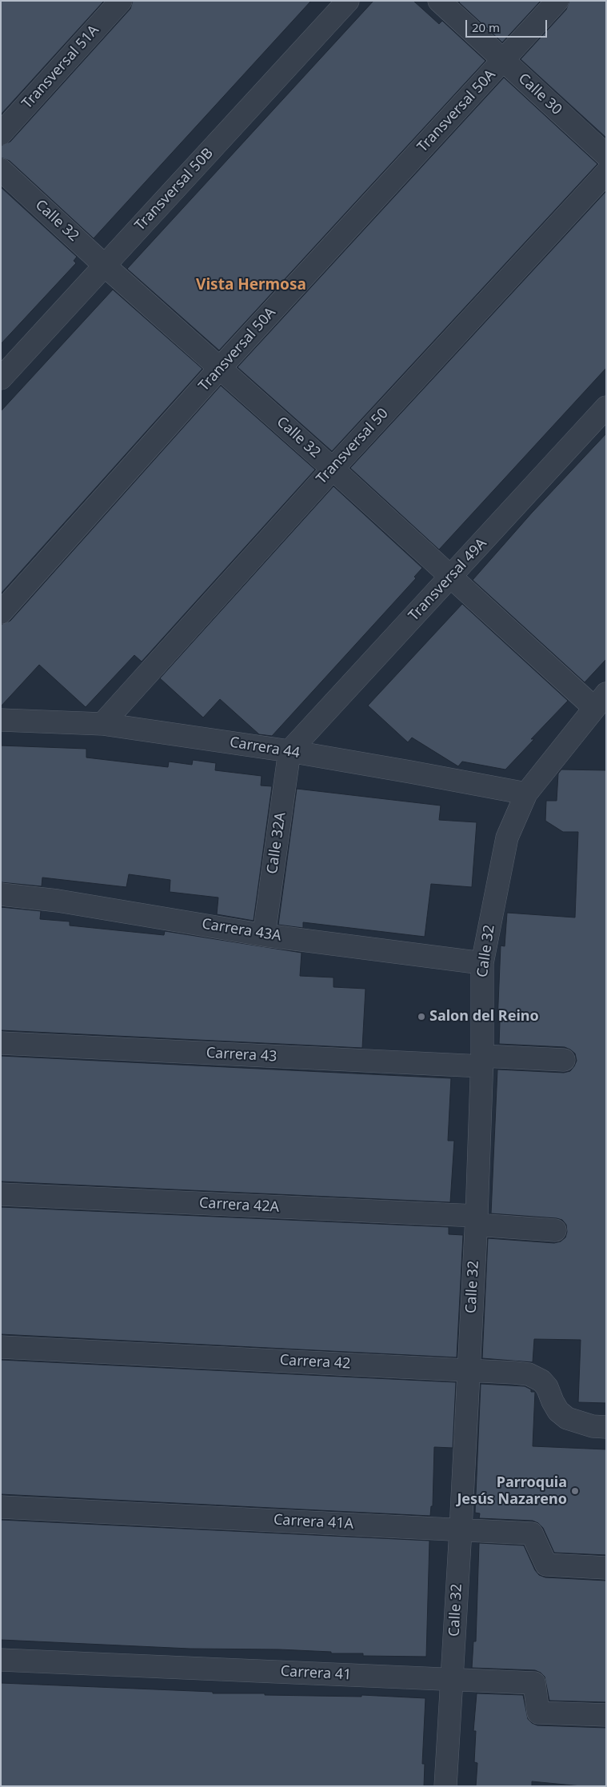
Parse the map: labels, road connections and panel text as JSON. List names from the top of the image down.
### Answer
{
  "streets": {
    "street": [
      "Transversal 51A",
      "Calle 30",
      "Transversal 50A",
      "Transversal 50B",
      "Calle 32",
      "Transversal 50",
      "Transversal 49A",
      "Carrera 44",
      "Calle 32A",
      "Carrera 43A",
      "Carrera 43",
      "Carrera 42A",
      "Carrera 42",
      "Carrera 41A",
      "Carrera 41"
    ]
  },
  "crossings": [
    ["Calle 30", "Transversal 50A"],
    ["Transversal 50A", "Calle 32"],
    ["Transversal 50B", "Calle 32"],
    ["Calle 32", "Transversal 50"],
    ["Calle 32", "Transversal 49A"],
    ["Calle 32", "Carrera 44"],
    ["Calle 32", "Carrera 43A"],
    ["Calle 32", "Carrera 43"],
    ["Calle 32", "Carrera 42A"],
    ["Calle 32", "Carrera 42"],
    ["Calle 32", "Carrera 41A"],
    ["Calle 32", "Carrera 41"],
    ["Transversal 50", "Carrera 44"],
    ["Transversal 49A", "Carrera 44"],
    ["Transversal 49A", "Calle 32A"],
    ["Carrera 44", "Calle 32A"],
    ["Calle 32A", "Carrera 43A"]
  ],
  "districts": ["Vista Hermosa"],
  "places": ["Salon del Reino", "Parroquia Jesús Nazareno"],
  "scale_bar": "20 m"
}
